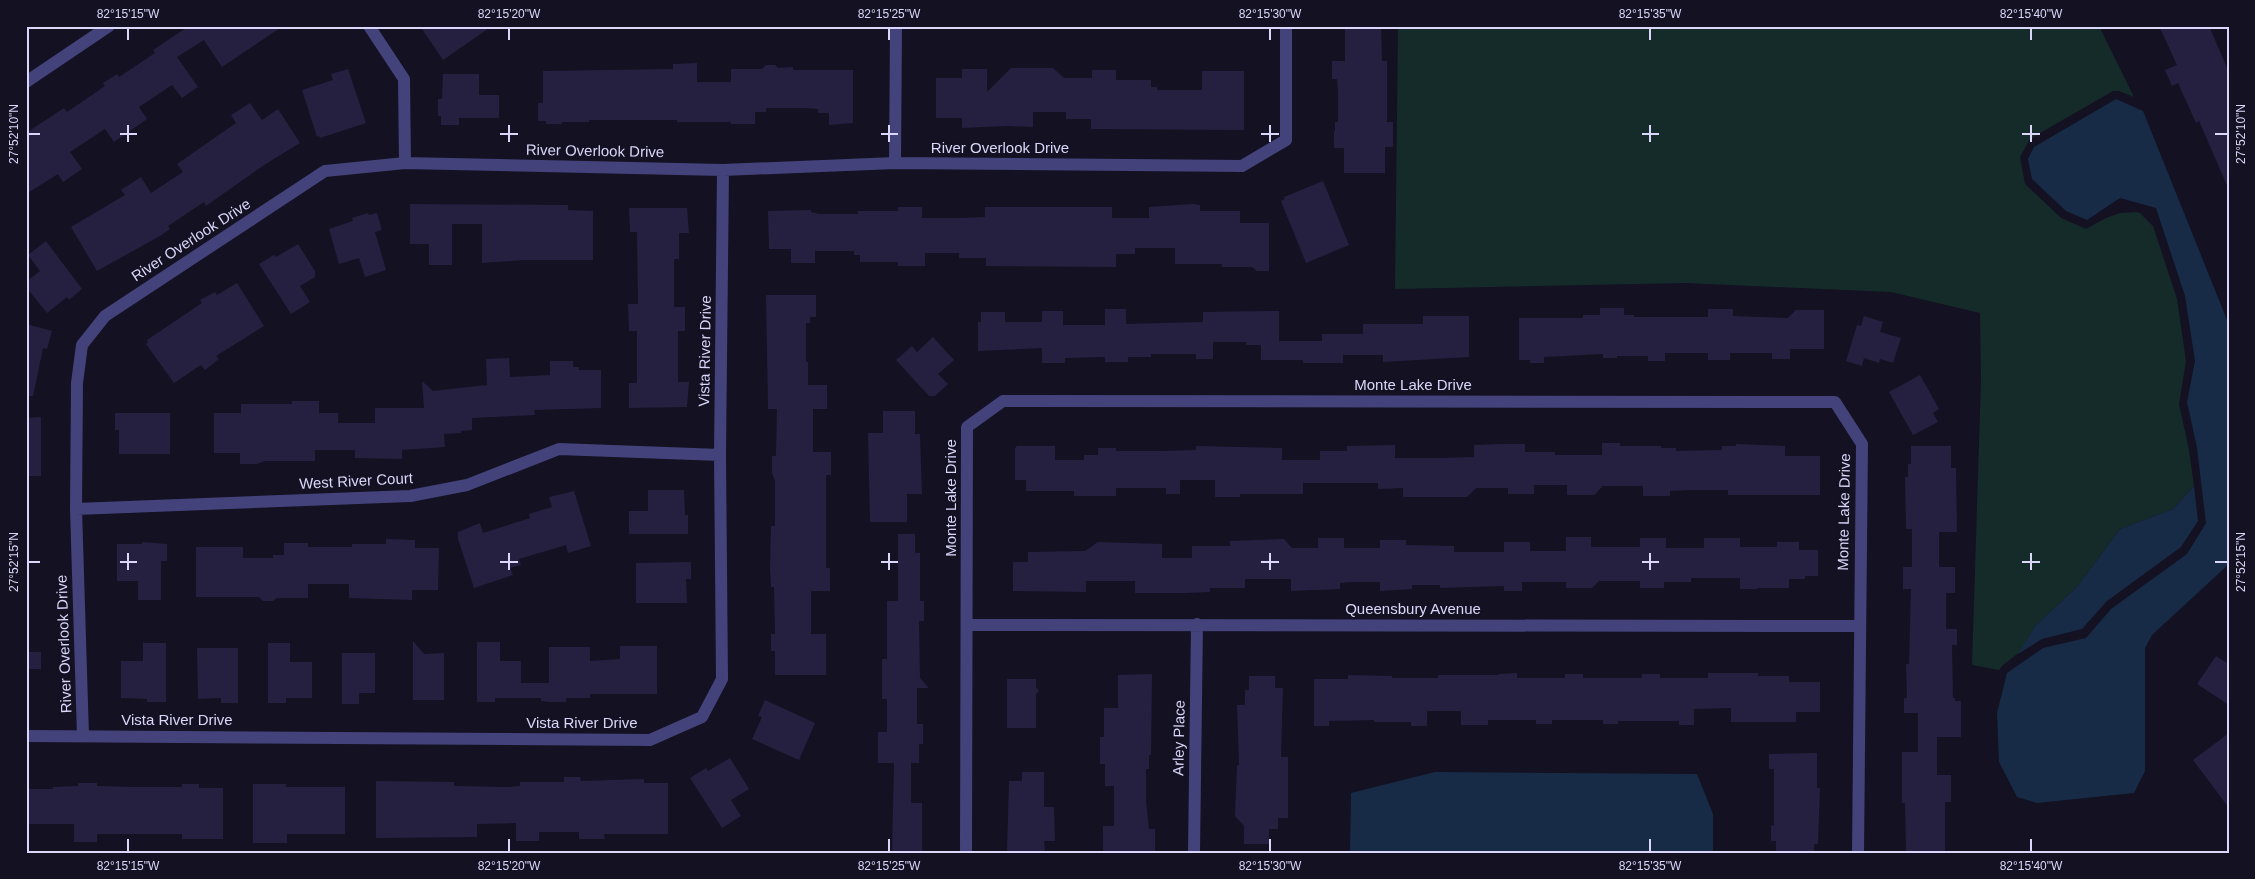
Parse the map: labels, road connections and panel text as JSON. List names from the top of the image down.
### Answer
{
  "streets": {
    "street": [
      "River Overlook Drive",
      "Vista River Drive",
      "Monte Lake Drive",
      "West River Court",
      "Queensbury Avenue",
      "Arley Place"
    ]
  },
  "crossings": [
    ["River Overlook Drive", "Vista River Drive"],
    ["River Overlook Drive", "West River Court"],
    ["Vista River Drive", "West River Court"],
    ["Monte Lake Drive", "Queensbury Avenue"],
    ["Queensbury Avenue", "Arley Place"]
  ],
  "coordinates": [
    "82°15'15\"W",
    "82°15'20\"W",
    "82°15'25\"W",
    "82°15'30\"W",
    "82°15'35\"W",
    "82°15'40\"W",
    "27°52'10\"N",
    "27°52'15\"N"
  ]
}
